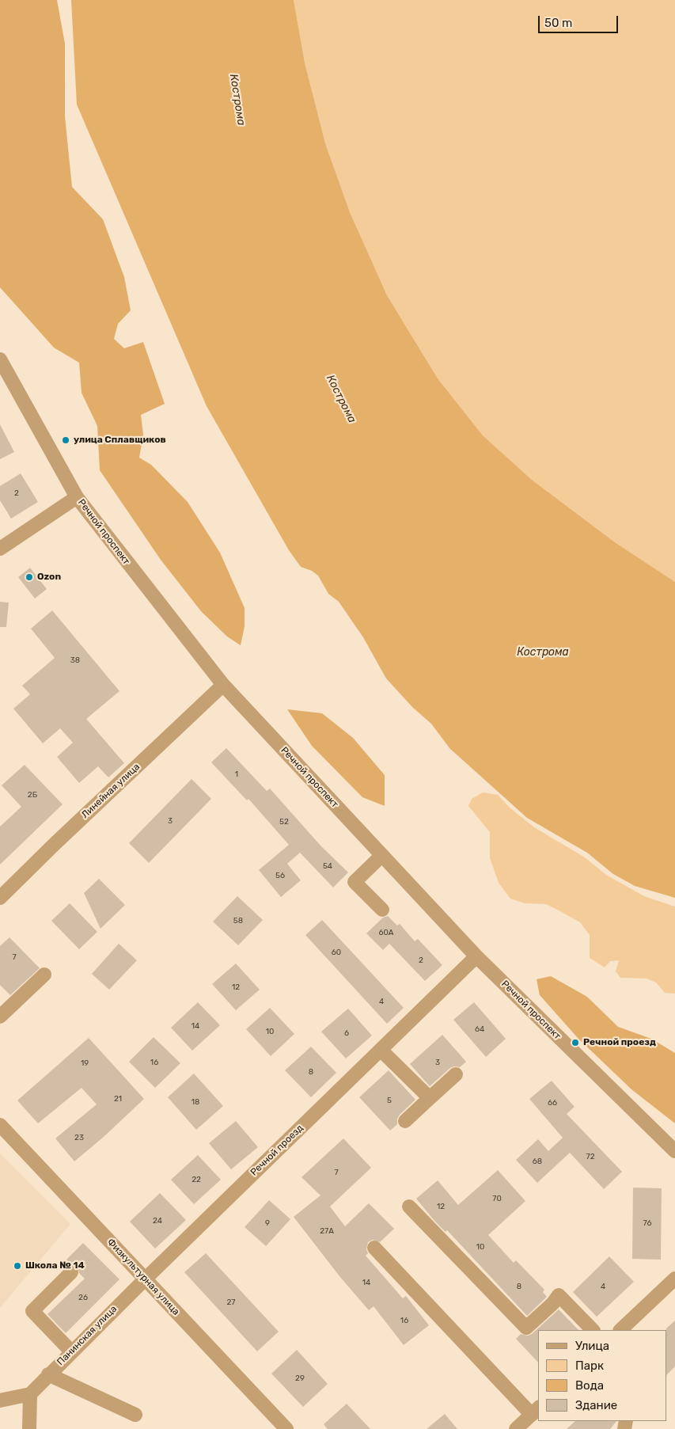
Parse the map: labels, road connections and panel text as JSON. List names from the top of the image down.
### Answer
{
  "streets": {
    "street": [
      "Речной проспект",
      "Линейная улица",
      "Речной проезд",
      "Физкультурная улица",
      "Панинская улица"
    ]
  },
  "crossings": [
    ["Речной проспект", "Линейная улица"],
    ["Речной проспект", "Речной проезд"],
    ["Речной проезд", "Физкультурная улица"],
    ["Речной проезд", "Панинская улица"],
    ["Физкультурная улица", "Панинская улица"]
  ],
  "water": ["Кострома"],
  "places": [
    "улица Сплавщиков",
    "Ozon",
    "Речной проезд",
    "Школа № 14"
  ],
  "house_numbers": [
    "2",
    "38",
    "1",
    "2Б",
    "3",
    "52",
    "54",
    "56",
    "58",
    "60А",
    "60",
    "7",
    "2",
    "12",
    "4",
    "14",
    "64",
    "10",
    "6",
    "16",
    "3",
    "19",
    "8",
    "21",
    "5",
    "18",
    "66",
    "23",
    "72",
    "68",
    "7",
    "22",
    "70",
    "12",
    "24",
    "9",
    "76",
    "27А",
    "10",
    "14",
    "8",
    "4",
    "26",
    "27",
    "16",
    "29"
  ],
  "legend": [
    "Улица",
    "Парк",
    "Вода",
    "Здание"
  ],
  "scale_bar": "50 m"
}
